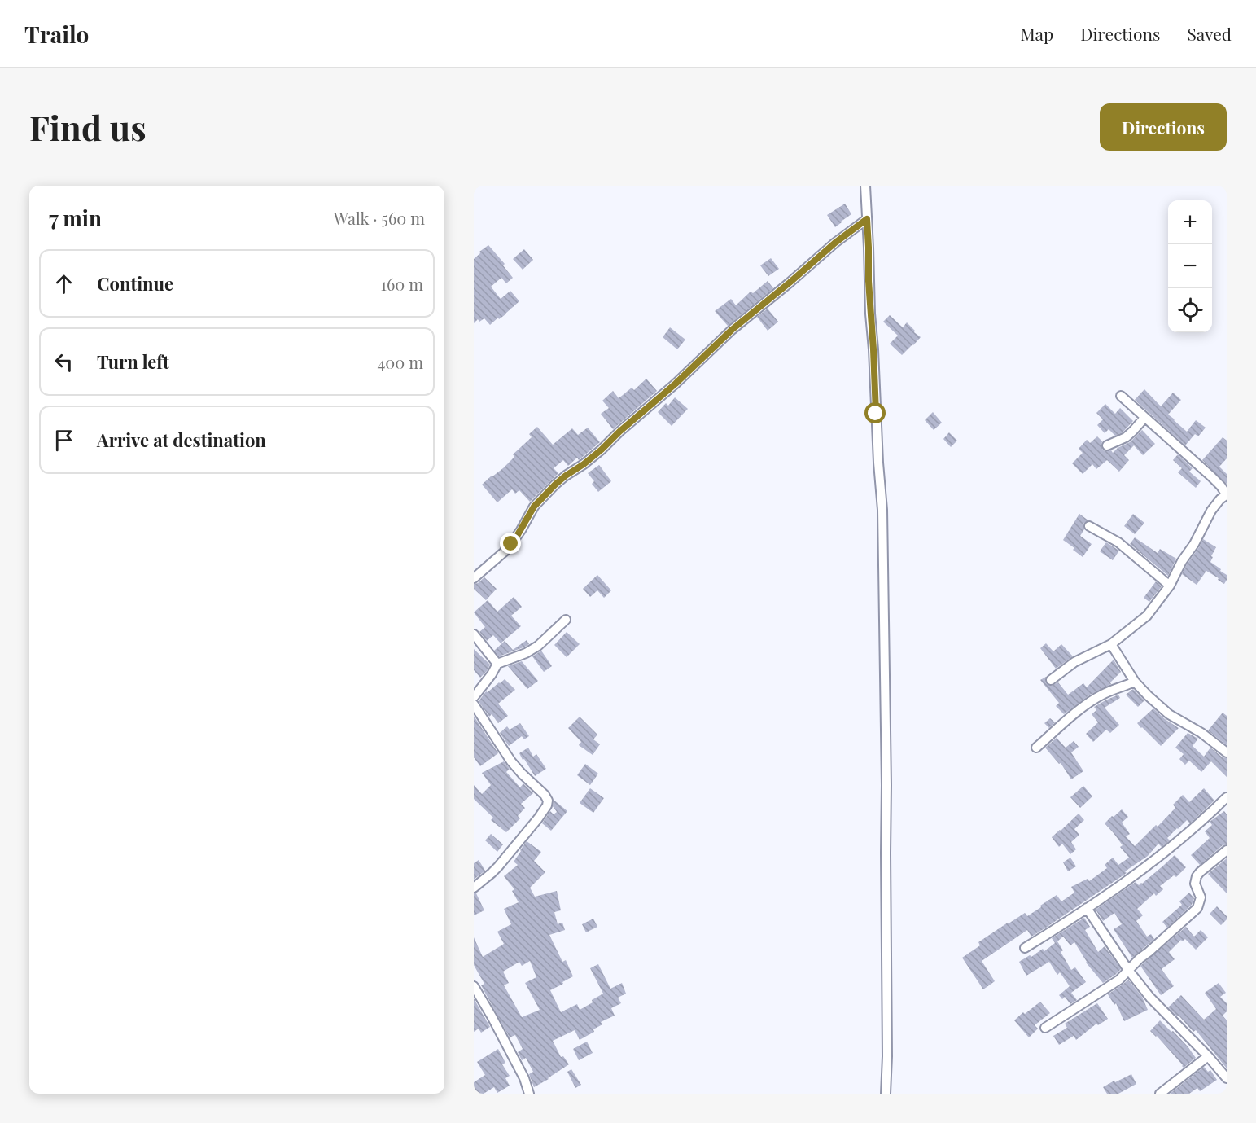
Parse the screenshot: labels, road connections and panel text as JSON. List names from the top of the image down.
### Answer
{
  "page": {
    "header": "Trailo",
    "nav": ["Map", "Directions", "Saved"],
    "buttons": "Directions",
    "title": "Find us",
    "heading": ["7 min", "Walk · 560 m"],
    "map_buttons": ["+", "−"],
    "list": [
      ["Continue", "160 m"],
      ["Turn left", "400 m"],
      "Arrive at destination"
    ]
  }
}
